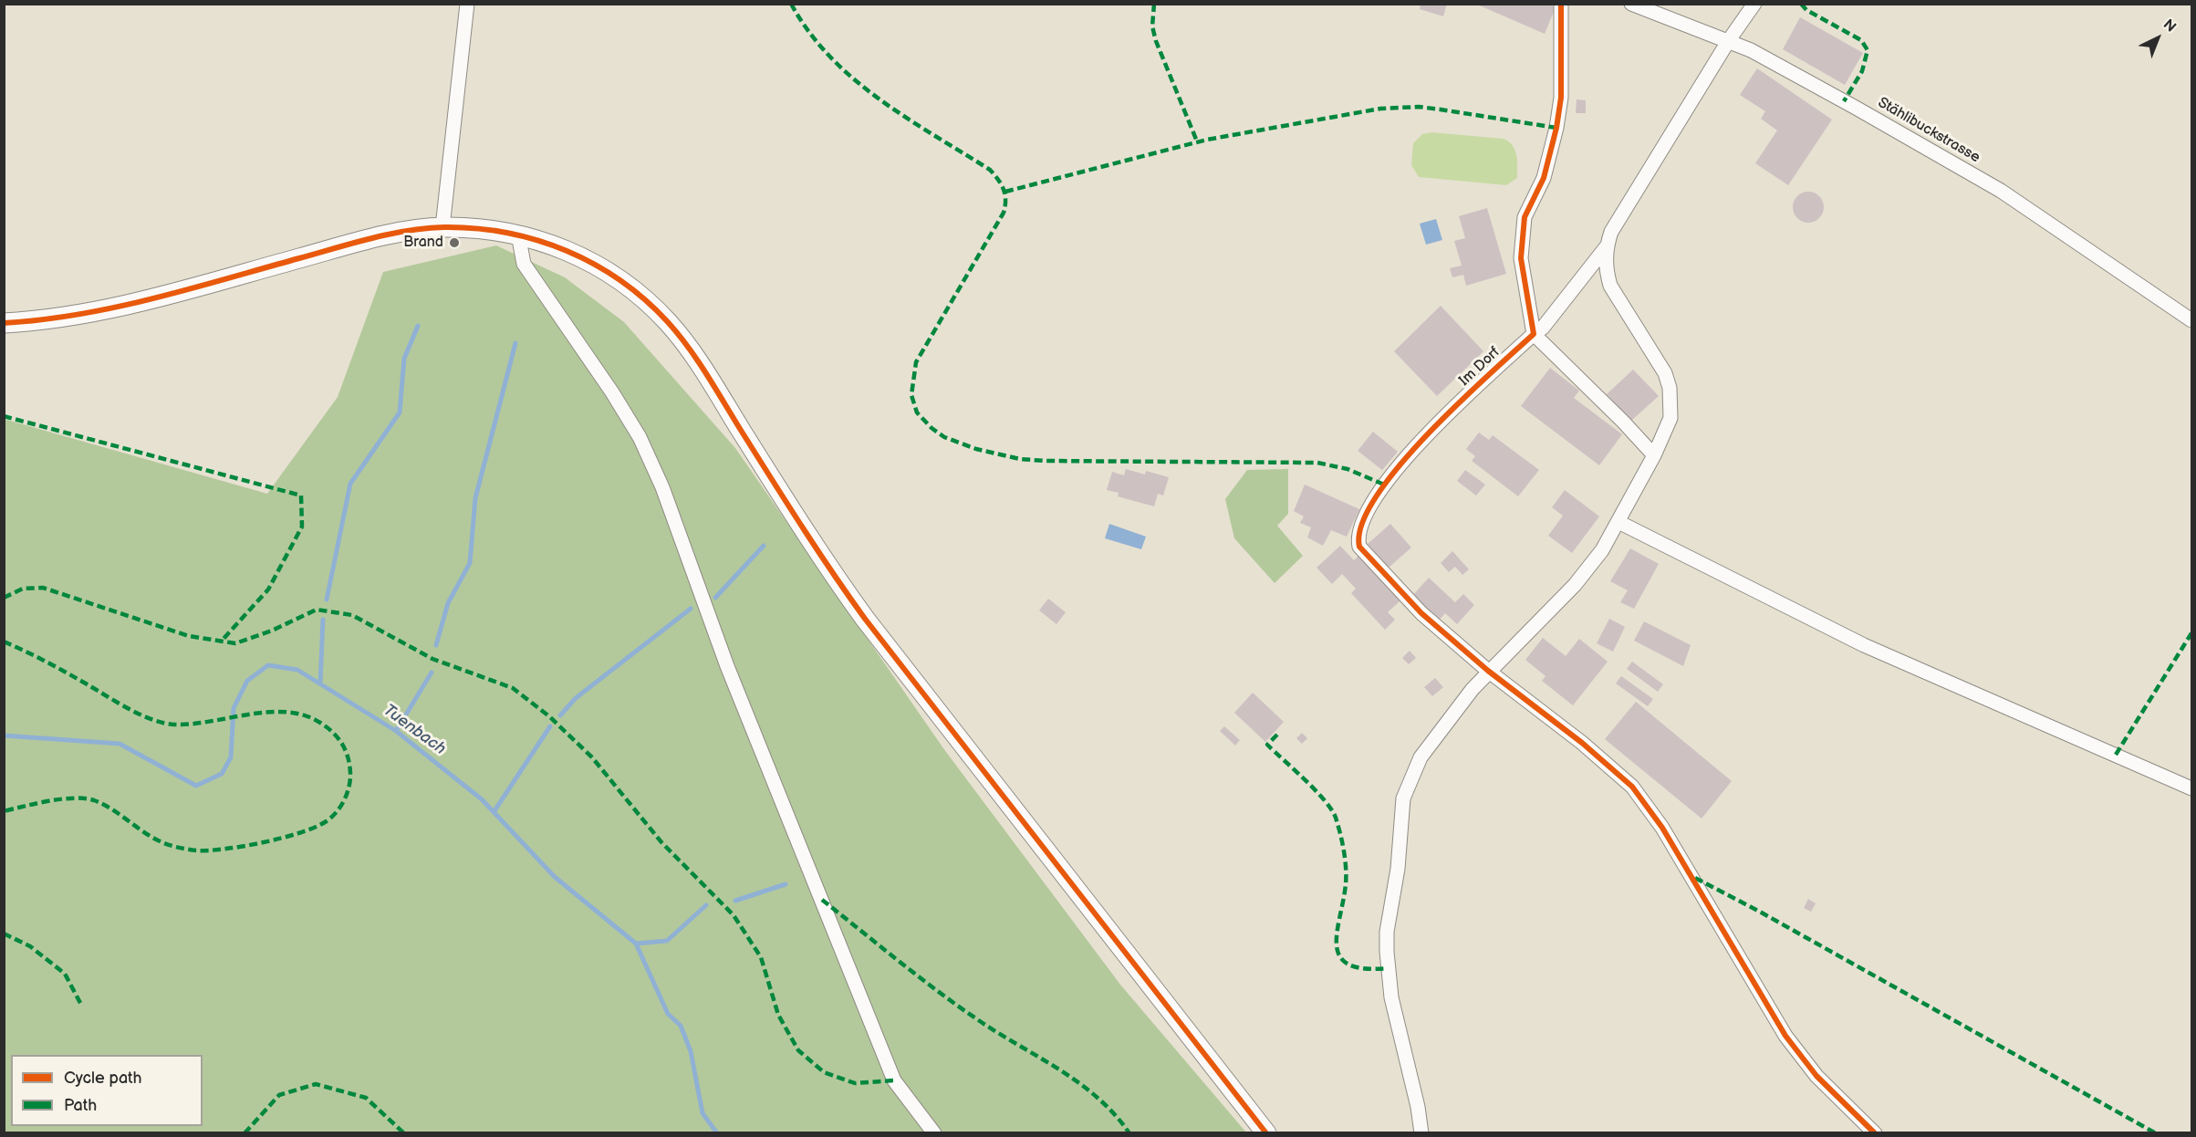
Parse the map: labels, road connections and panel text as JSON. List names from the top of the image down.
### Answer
{
  "streets": {
    "street": ["Stählibuckstrasse", "Im Dorf"]
  },
  "water": ["Tuenbach"],
  "places": ["Brand"],
  "legend": ["Cycle path", "Path"],
  "north": "top right"
}
